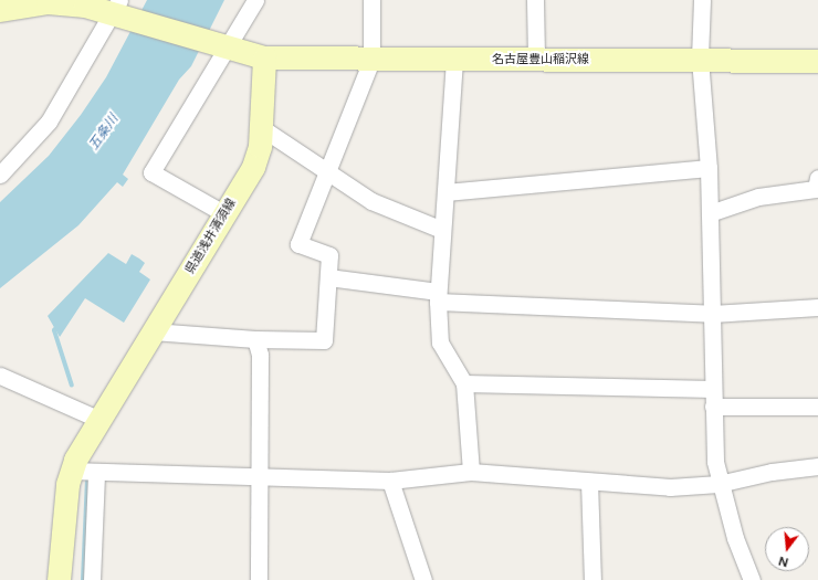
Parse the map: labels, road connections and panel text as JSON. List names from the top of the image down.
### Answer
{
  "streets": {
    "main road": ["名古屋豊山稲沢線", "県道浅井清須線"]
  },
  "crossings": [
    ["名古屋豊山稲沢線", "県道浅井清須線"]
  ],
  "water": ["五条川"],
  "north": "bottom"
}
